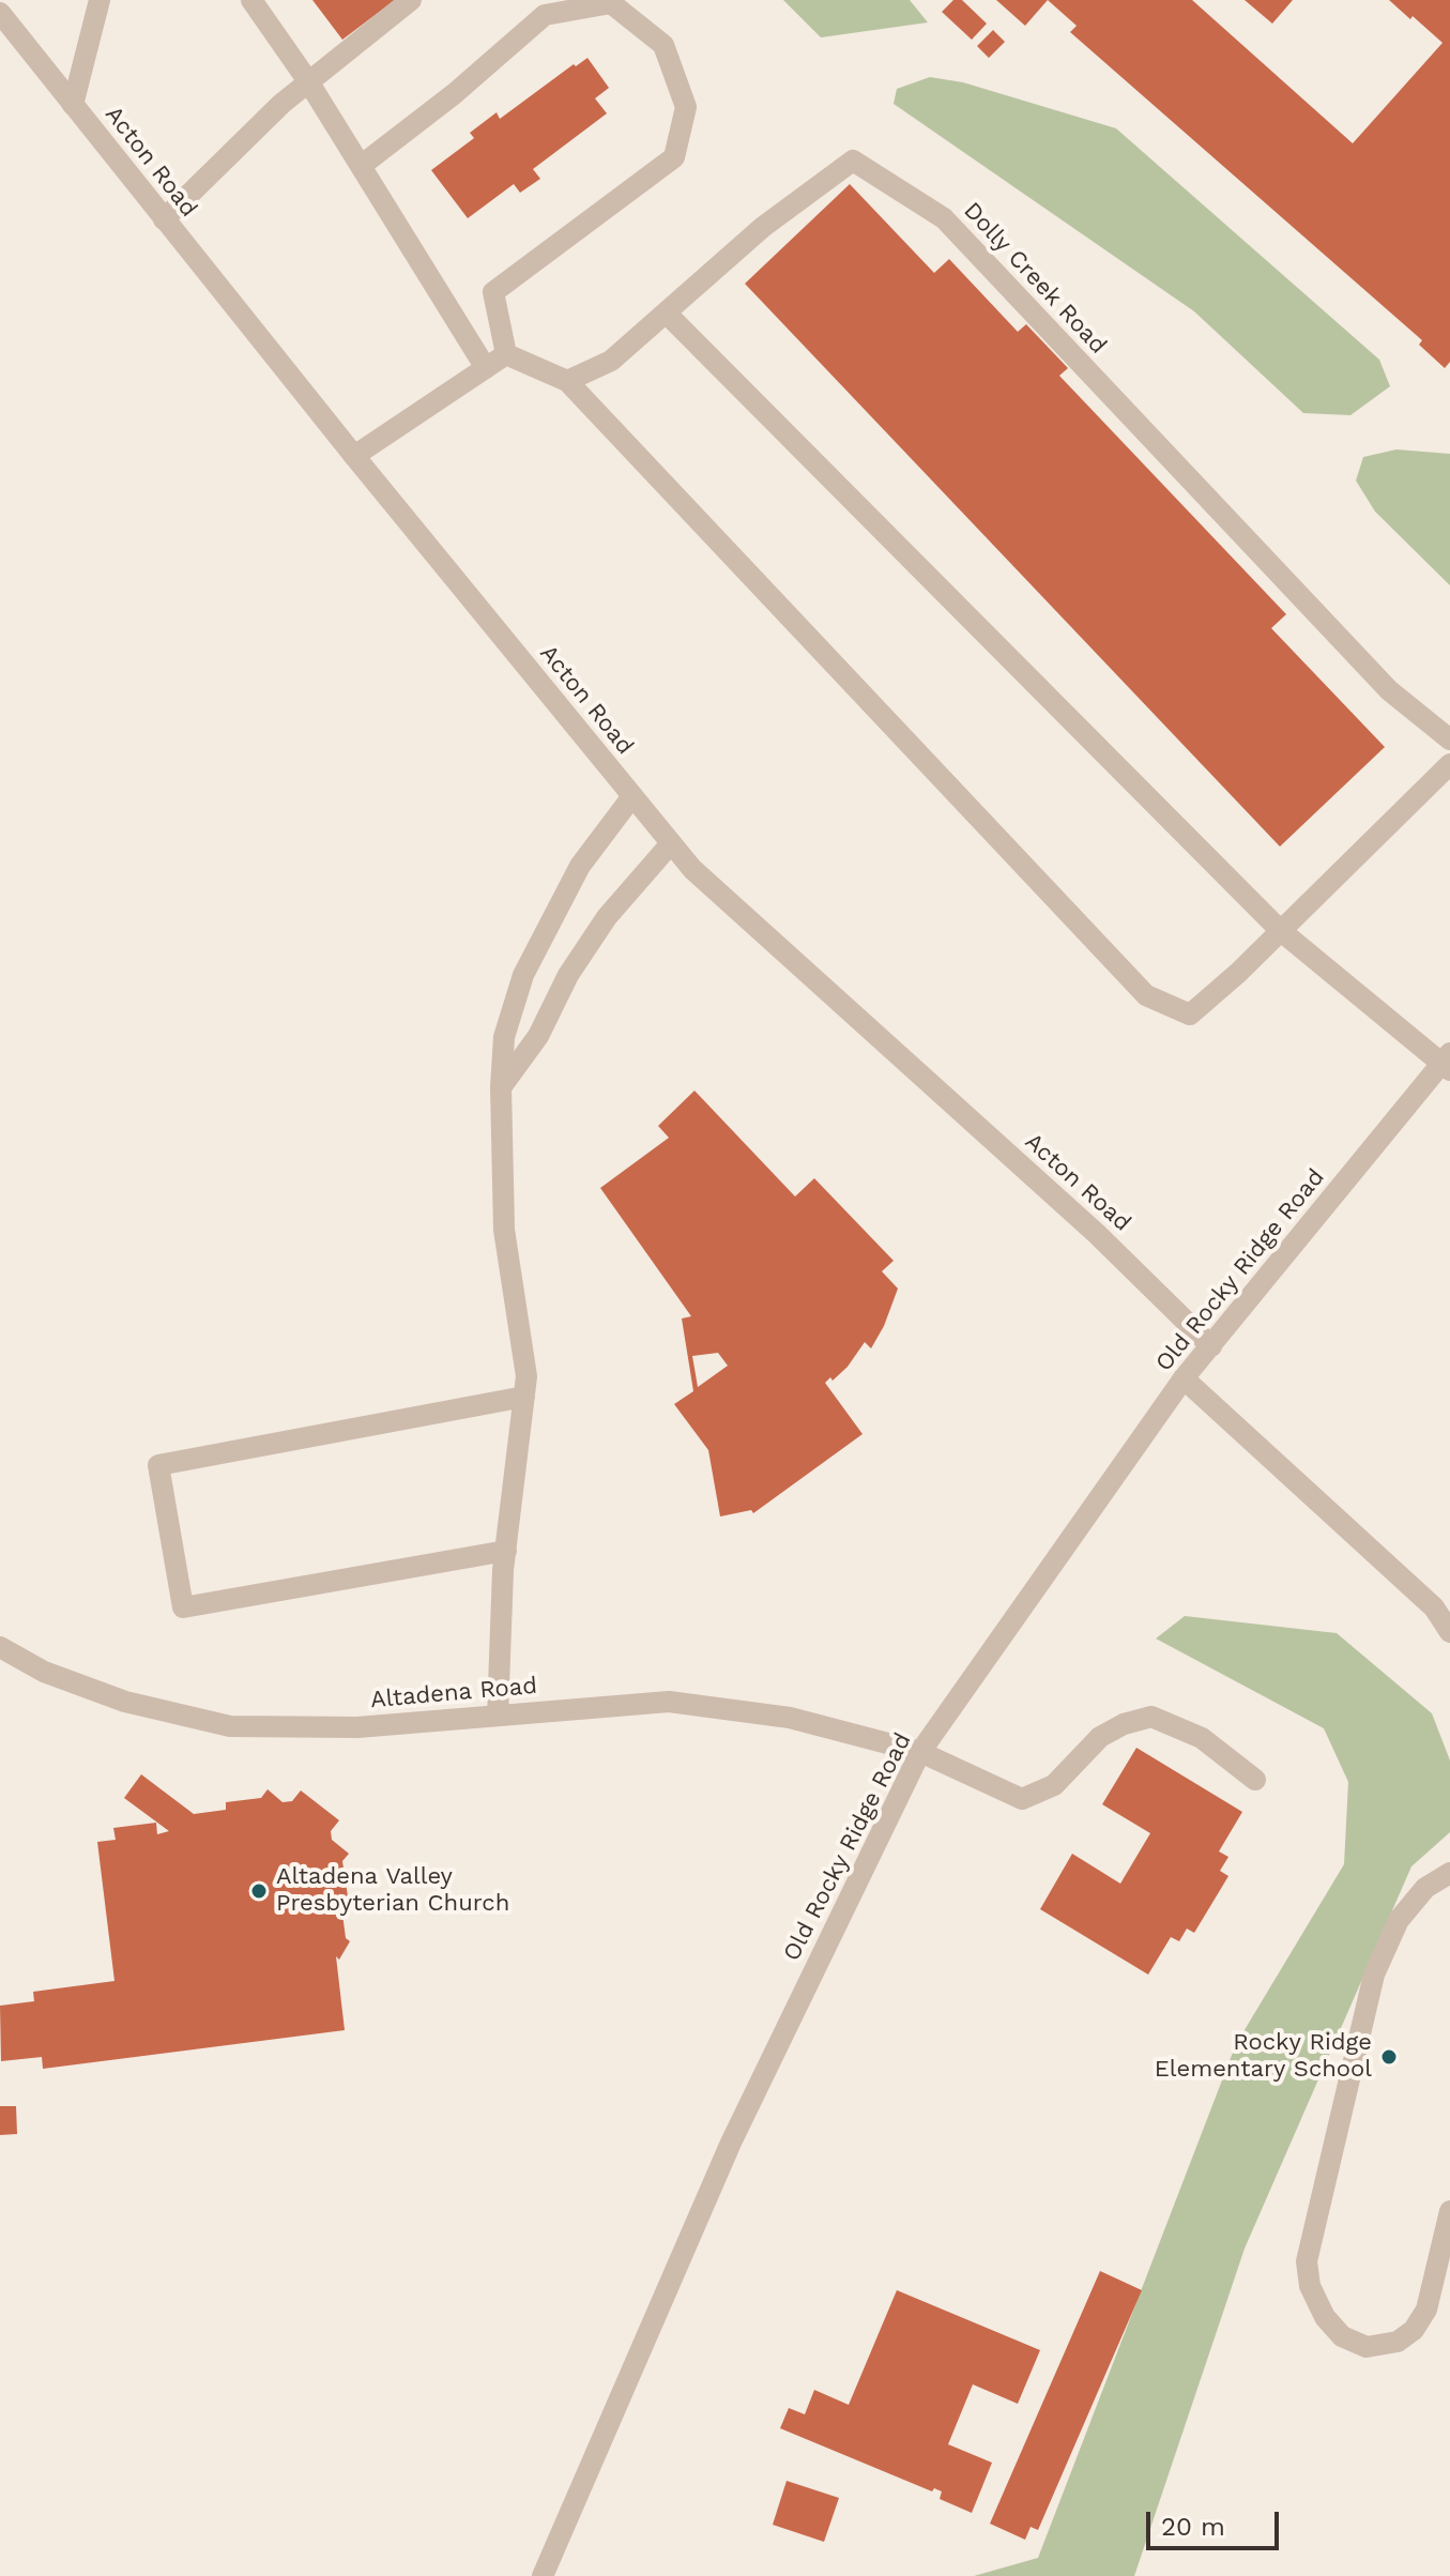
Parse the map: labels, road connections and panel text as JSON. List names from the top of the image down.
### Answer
{
  "streets": {
    "street": [
      "Acton Road",
      "Dolly Creek Road",
      "Old Rocky Ridge Road",
      "Altadena Road"
    ]
  },
  "crossings": [
    ["Acton Road", "Old Rocky Ridge Road"],
    ["Old Rocky Ridge Road", "Altadena Road"]
  ],
  "places": ["Altadena Valley Presbyterian Church", "Rocky Ridge Elementary School"],
  "scale_bar": "20 m"
}
